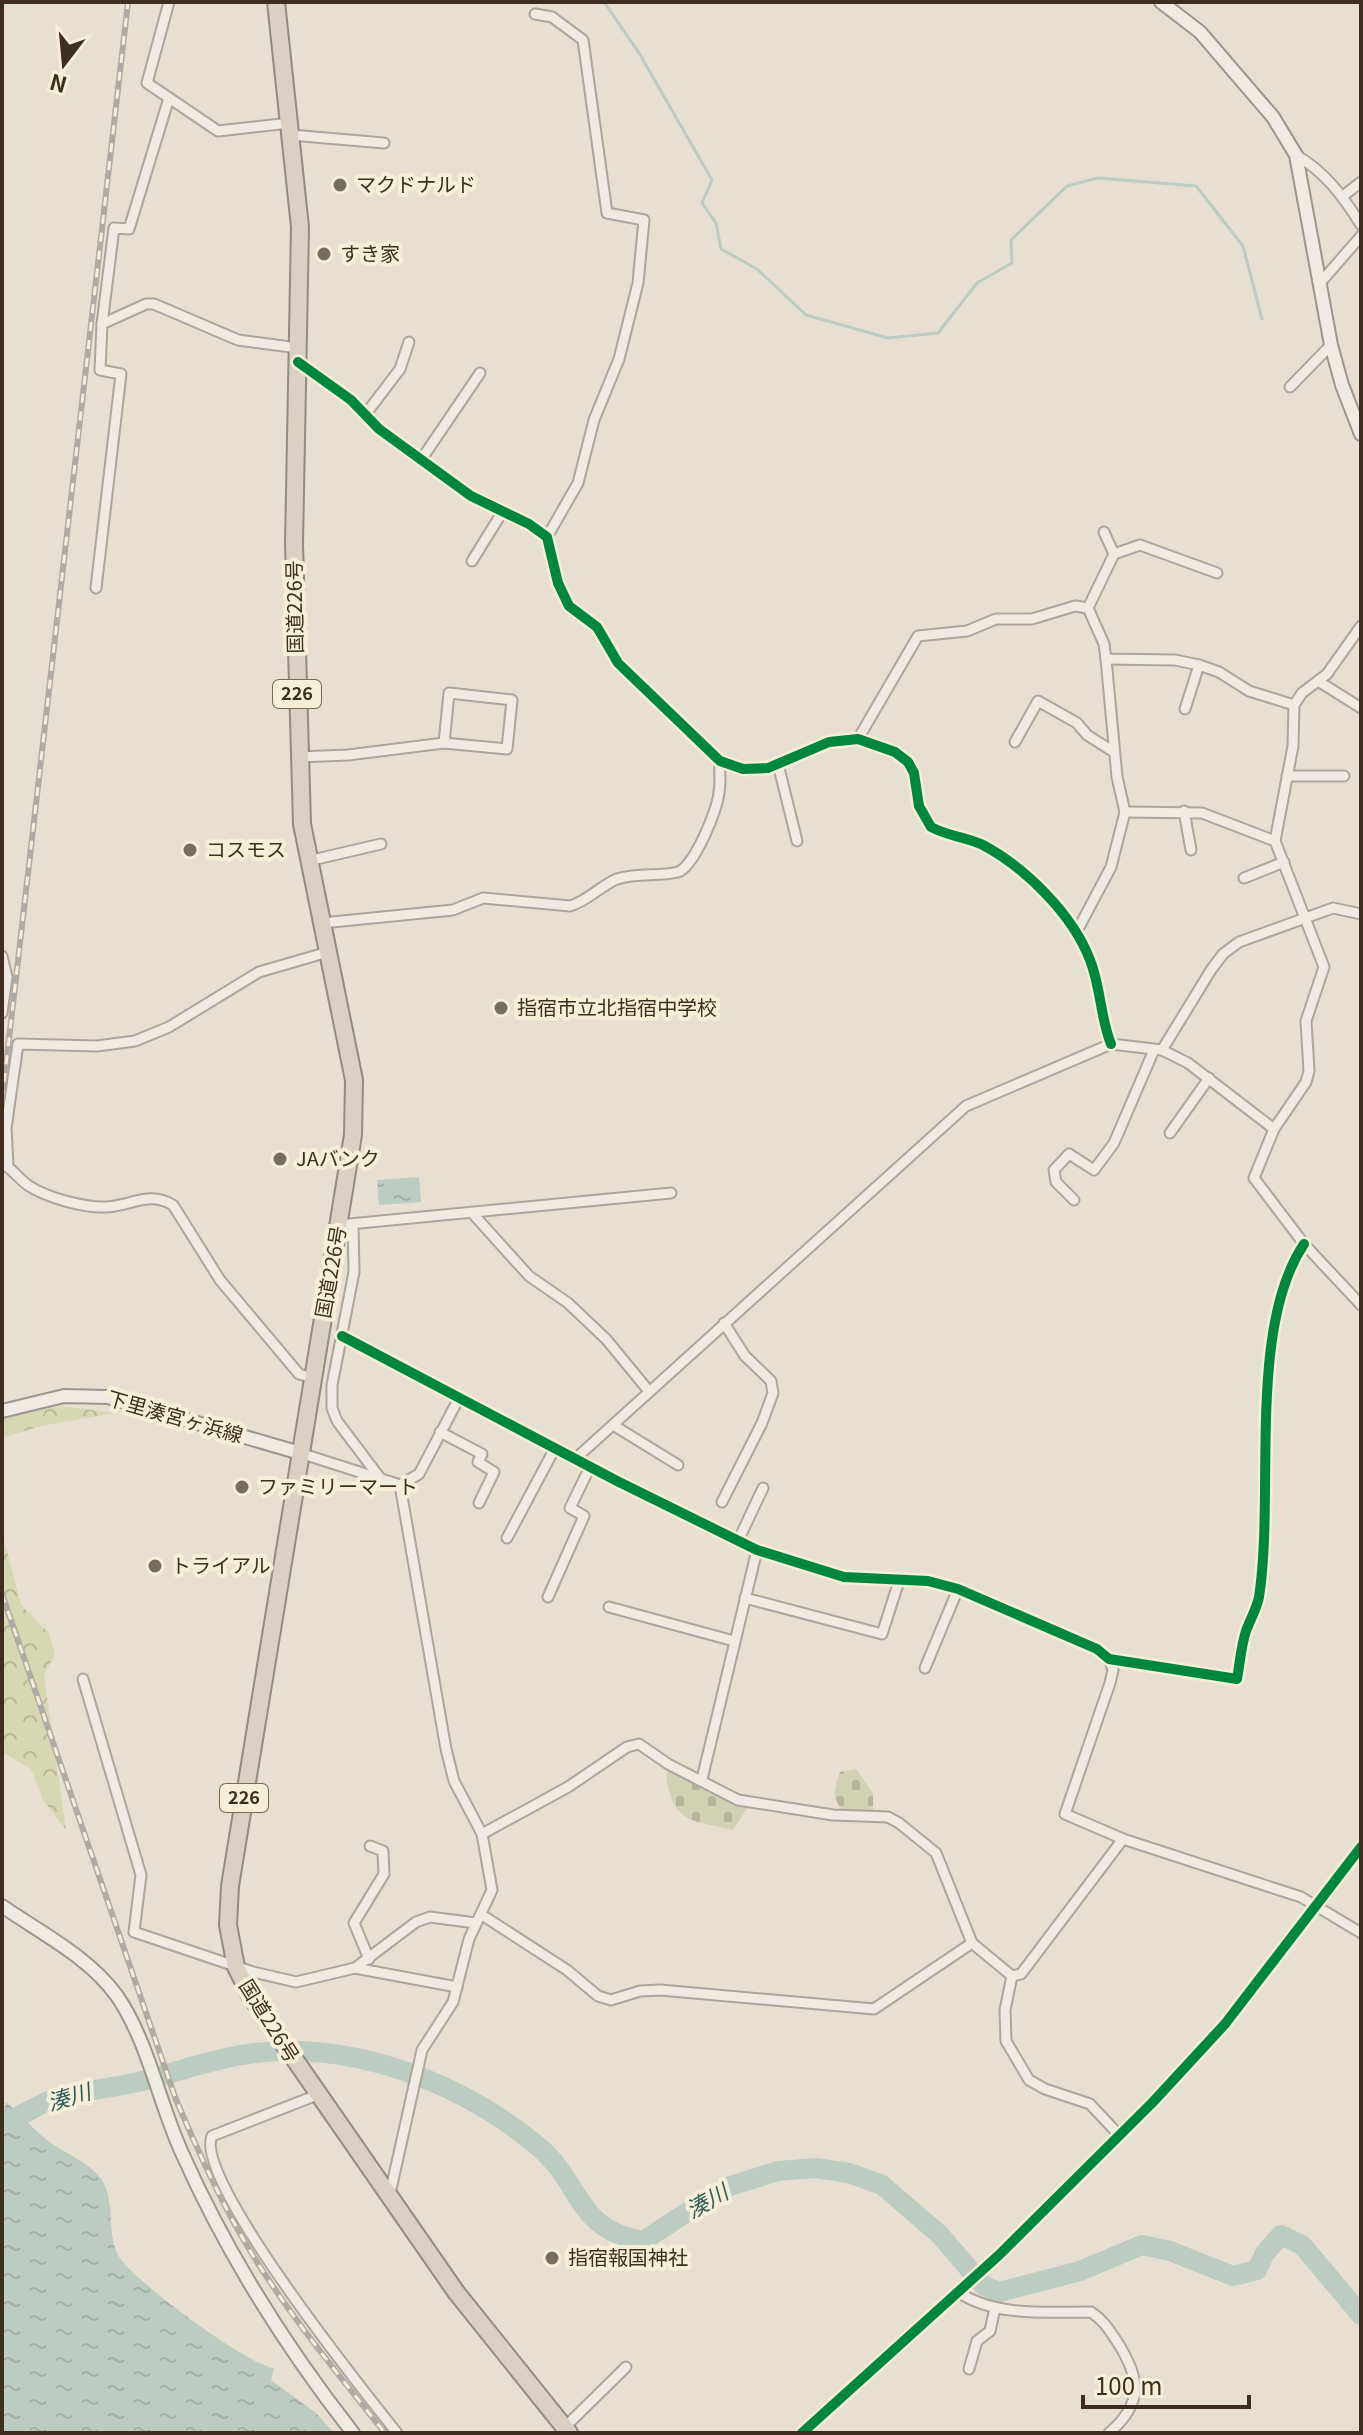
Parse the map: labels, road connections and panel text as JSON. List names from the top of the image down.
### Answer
{
  "streets": {
    "highway": ["国道226号", "226"],
    "street": ["下里湊宮ヶ浜線"]
  },
  "crossings": [
    ["国道226号", "下里湊宮ヶ浜線"]
  ],
  "water": ["湊川"],
  "places": [
    "マクドナルド",
    "すき家",
    "コスモス",
    "指宿市立北指宿中学校",
    "JAバンク",
    "ファミリーマート",
    "トライアル",
    "指宿報国神社"
  ],
  "scale_bar": "100 m",
  "north": "bottom"
}
